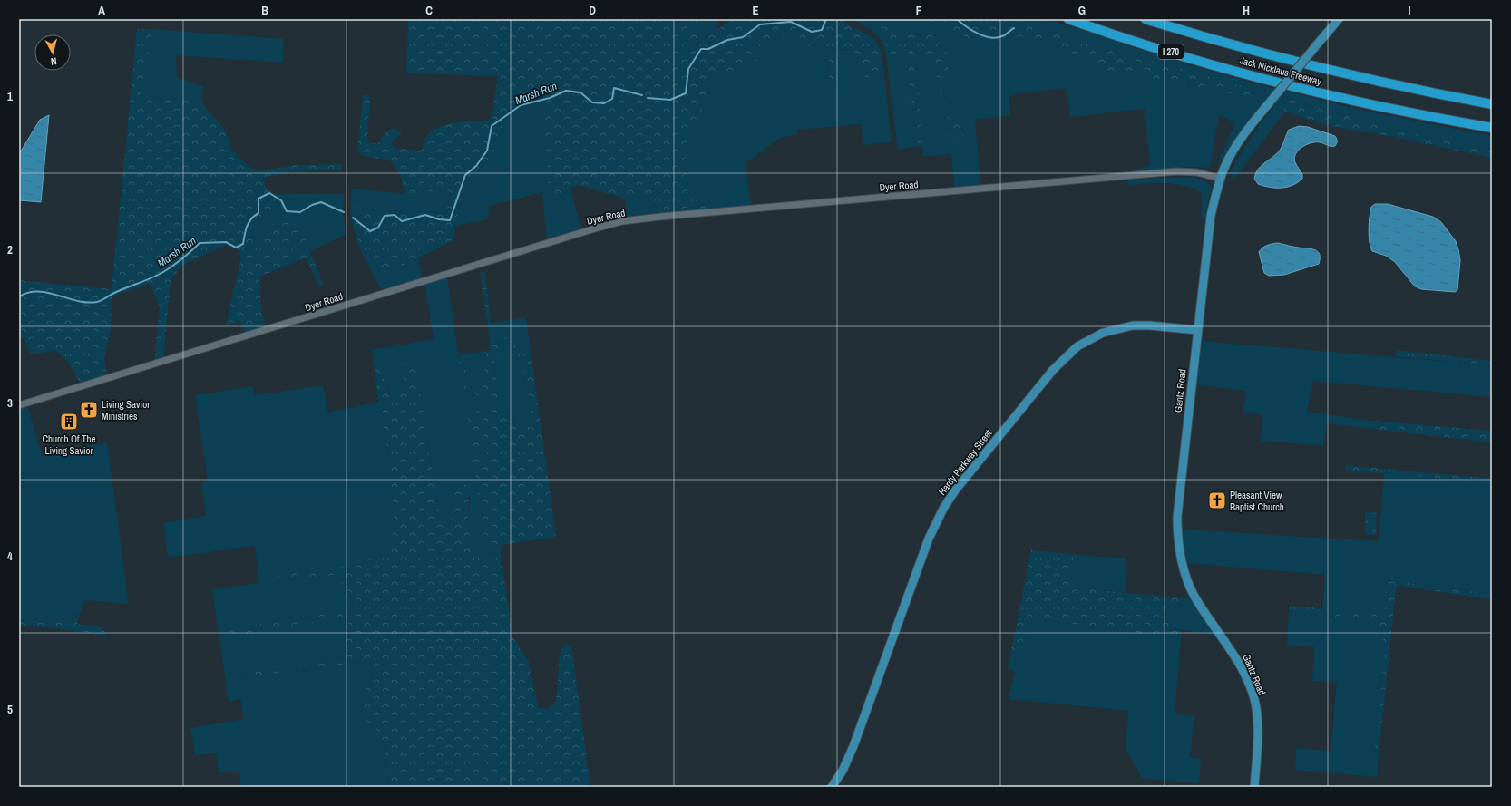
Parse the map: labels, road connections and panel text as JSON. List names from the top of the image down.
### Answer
{
  "streets": {
    "highway": ["I 270", "Jack Nicklaus Freeway"],
    "main road": ["Gantz Road", "Hardy Parkway Street"],
    "street": ["Dyer Road"]
  },
  "crossings": [
    ["Dyer Road", "Gantz Road"],
    ["Gantz Road", "Hardy Parkway Street"]
  ],
  "water": ["Marsh Run"],
  "places": {
    "church": ["Living Savior Ministries", "Pleasant View Baptist Church"],
    "building": ["Church Of The Living Savior"]
  },
  "north": "bottom",
  "grid": {
    "columns": [
      "A",
      "B",
      "C",
      "D",
      "E",
      "F",
      "G",
      "H",
      "I"
    ],
    "rows": [
      "1",
      "2",
      "3",
      "4",
      "5"
    ]
  }
}
